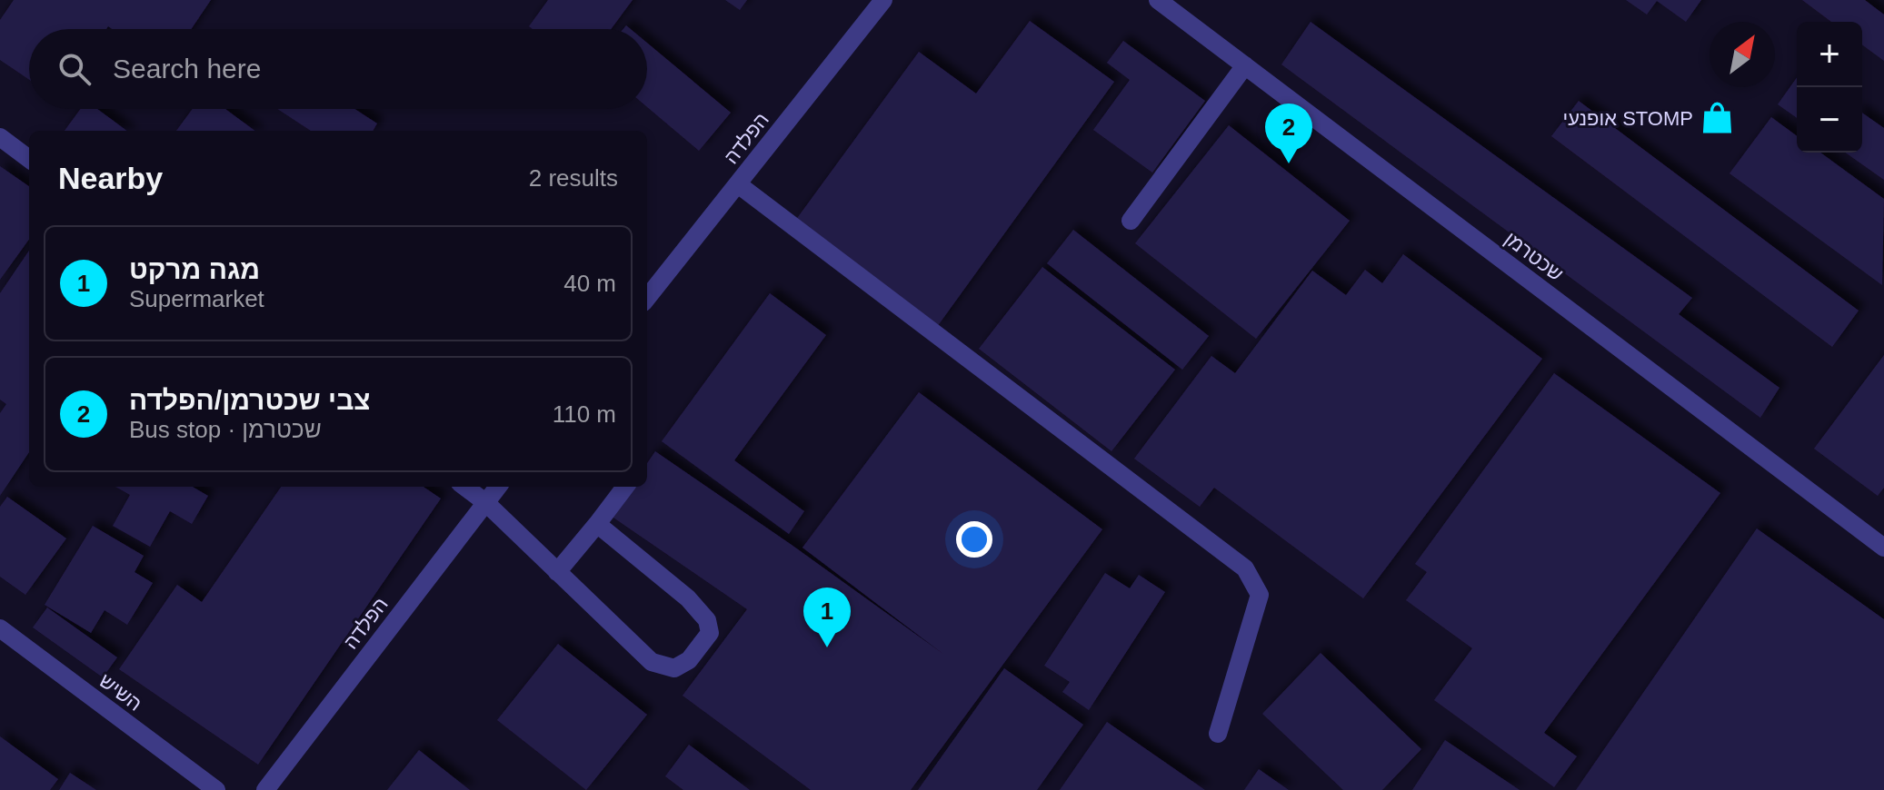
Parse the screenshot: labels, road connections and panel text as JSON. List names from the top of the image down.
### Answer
{
  "streets": {
    "street": ["הפלדה", "שכטרמן", "השיש"]
  },
  "places": {
    "shop": ["אופנעי STOMP"]
  },
  "north": "top right",
  "page": {
    "map_buttons": ["+", "−"],
    "search": "Search here",
    "pins": ["2", "1"],
    "heading": ["Nearby", "2 results"],
    "list": [
      {
        "mark": "1",
        "name": "מגה מרקט",
        "note": "Supermarket",
        "value": "40 m"
      },
      {
        "mark": "2",
        "name": "צבי שכטרמן/הפלדה",
        "note": "Bus stop · שכטרמן",
        "value": "110 m"
      }
    ]
  }
}
